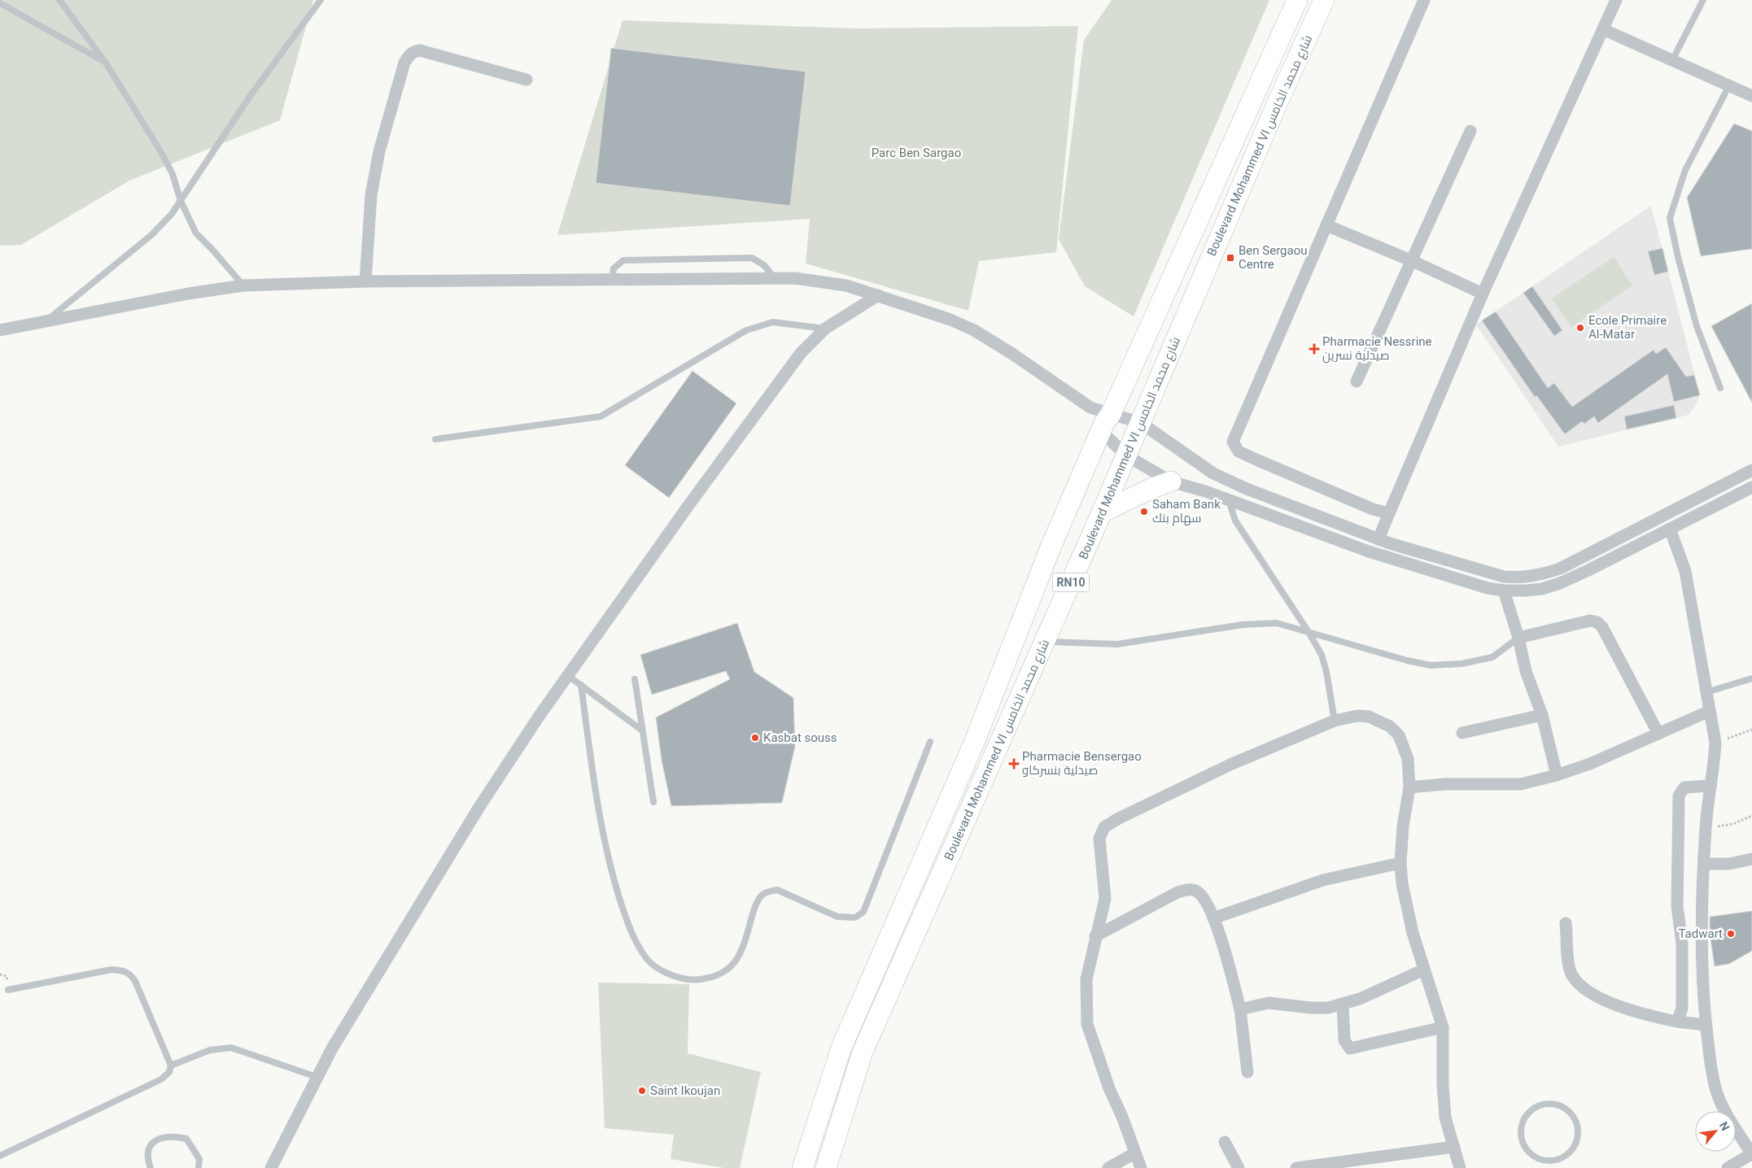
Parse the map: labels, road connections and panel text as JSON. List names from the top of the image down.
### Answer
{
  "streets": {
    "main road": ["Boulevard Mohammed VI شارع محمد الخامس", "RN10"]
  },
  "parks": ["Parc Ben Sargao"],
  "places": {
    "transit": ["Ben Sergaou Centre"],
    "other": [
      "Ecole Primaire Al-Matar",
      "Saham Bank سهام بنك",
      "Kasbat souss",
      "Tadwart",
      "Saint Ikoujan"
    ],
    "health": ["Pharmacie Nessrine صيدلية نسرين", "Pharmacie Bensergao صيدلية بنسركاو"]
  },
  "north": "top right"
}
